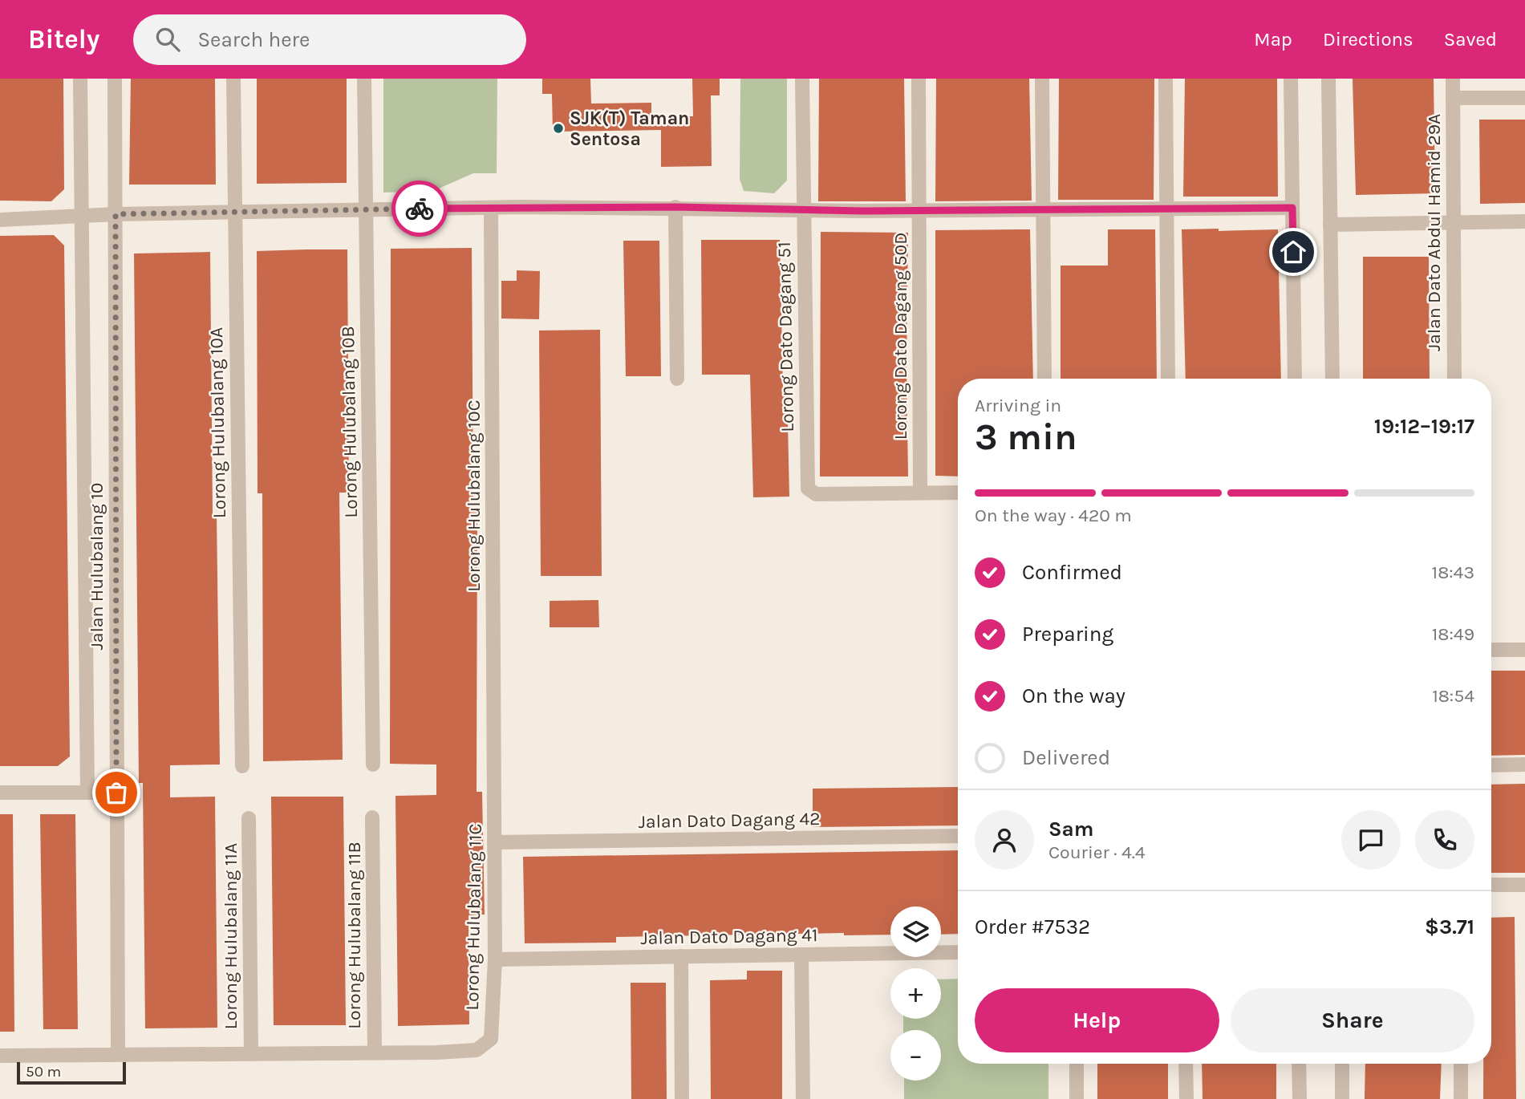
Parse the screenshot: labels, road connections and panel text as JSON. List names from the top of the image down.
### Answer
{
  "streets": {
    "street": [
      "Jalan Dato Abdul Hamid 29A",
      "Lorong Dato Dagang 50D",
      "Lorong Dato Dagang 51",
      "Lorong Hulubalang 10B",
      "Lorong Hulubalang 10A",
      "Lorong Hulubalang 10C",
      "Jalan Hulubalang 10",
      "Jalan Dato Dagang 42",
      "Lorong Hulubalang 11C",
      "Lorong Hulubalang 11B",
      "Lorong Hulubalang 11A",
      "Jalan Dato Dagang 41"
    ]
  },
  "crossings": [
    ["Lorong Dato Dagang 50D", "Lorong Dato Dagang 51"],
    ["Lorong Hulubalang 10C", "Lorong Hulubalang 11C"],
    ["Jalan Dato Dagang 42", "Lorong Hulubalang 11C"],
    ["Lorong Hulubalang 11C", "Lorong Hulubalang 11B"],
    ["Lorong Hulubalang 11C", "Jalan Dato Dagang 41"]
  ],
  "places": ["SJK(T) Taman Sentosa"],
  "scale_bar": "50 m",
  "page": {
    "header": "Bitely",
    "search": "Search here",
    "nav": ["Map", "Directions", "Saved"],
    "heading": ["3 min", "Arriving in", "19:12–19:17"],
    "panel": [
      "Sam",
      "Courier · 4.4",
      "Order #7532",
      "$3.71"
    ],
    "bar": "On the way · 420 m",
    "list": [
      ["Confirmed", "18:43"],
      ["Preparing", "18:49"],
      ["On the way", "18:54"],
      "Delivered"
    ],
    "map_buttons": ["+", "−"],
    "buttons": ["Help", "Share"],
    "scale": "50 m"
  }
}
